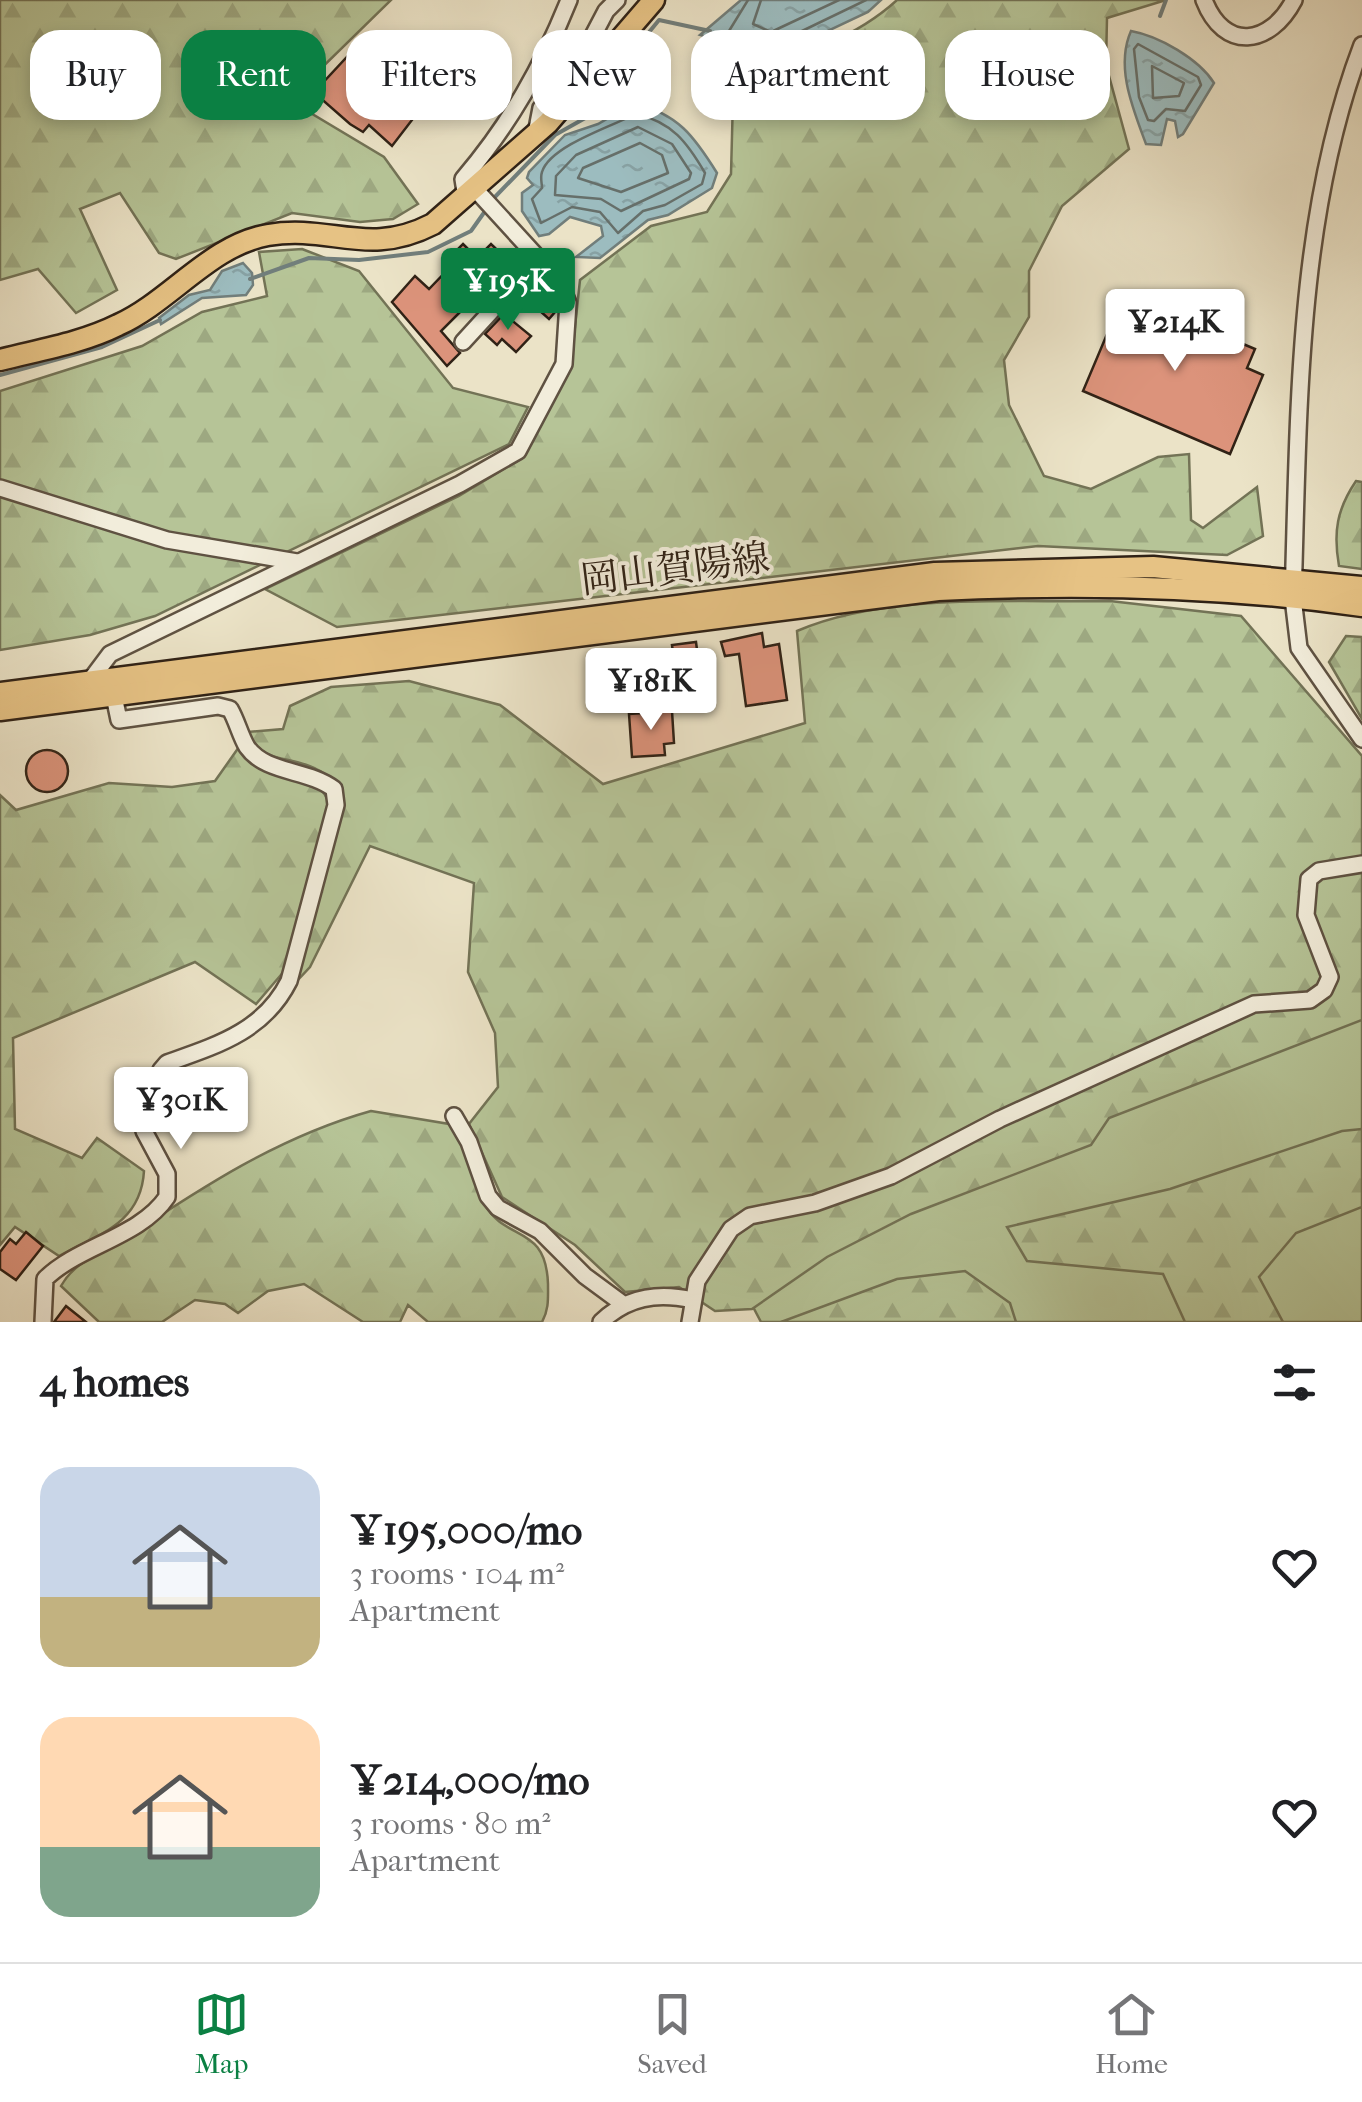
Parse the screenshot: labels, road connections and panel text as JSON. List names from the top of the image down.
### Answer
{
  "streets": {
    "main road": ["岡山賀陽線"]
  },
  "page": {
    "chip": [
      "Buy",
      "Rent",
      "Filters",
      "New",
      "Apartment",
      "House"
    ],
    "price": [
      "¥195K",
      "¥214K",
      "¥181K",
      "¥301K"
    ],
    "heading": "4 homes",
    "list": [
      {
        "name": "¥195,000/mo",
        "note": "3 rooms · 104 m² · Apartment"
      },
      {
        "name": "¥214,000/mo",
        "note": "3 rooms · 80 m² · Apartment"
      }
    ],
    "tabs": ["Map", "Saved", "Home"]
  }
}
